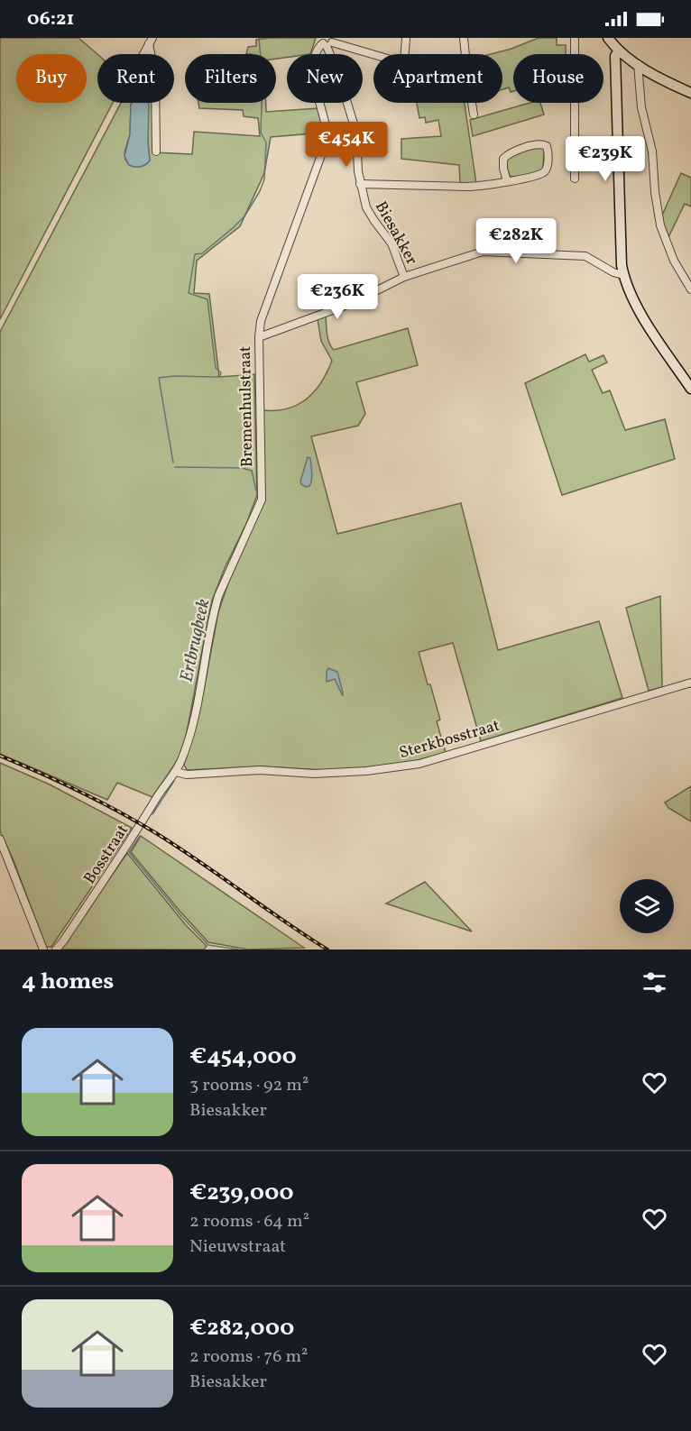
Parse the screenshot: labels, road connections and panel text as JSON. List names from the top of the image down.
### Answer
{
  "streets": {
    "street": [
      "Biesakker",
      "Bremenhulstraat",
      "Sterkbosstraat",
      "Bosstraat"
    ]
  },
  "crossings": [
    ["Biesakker", "Bremenhulstraat"],
    ["Bremenhulstraat", "Sterkbosstraat"],
    ["Bremenhulstraat", "Bosstraat"],
    ["Sterkbosstraat", "Bosstraat"]
  ],
  "water": ["Ertbrugbeek"],
  "page": {
    "status": "06:21",
    "chip": [
      "Buy",
      "Rent",
      "Filters",
      "New",
      "Apartment",
      "House"
    ],
    "price": [
      "€454K",
      "€239K",
      "€282K",
      "€236K"
    ],
    "heading": "4 homes",
    "list": [
      {
        "name": "€454,000",
        "note": "3 rooms · 92 m² · Biesakker"
      },
      {
        "name": "€239,000",
        "note": "2 rooms · 64 m² · Nieuwstraat"
      },
      {
        "name": "€282,000",
        "note": "2 rooms · 76 m² · Biesakker"
      }
    ]
  }
}
